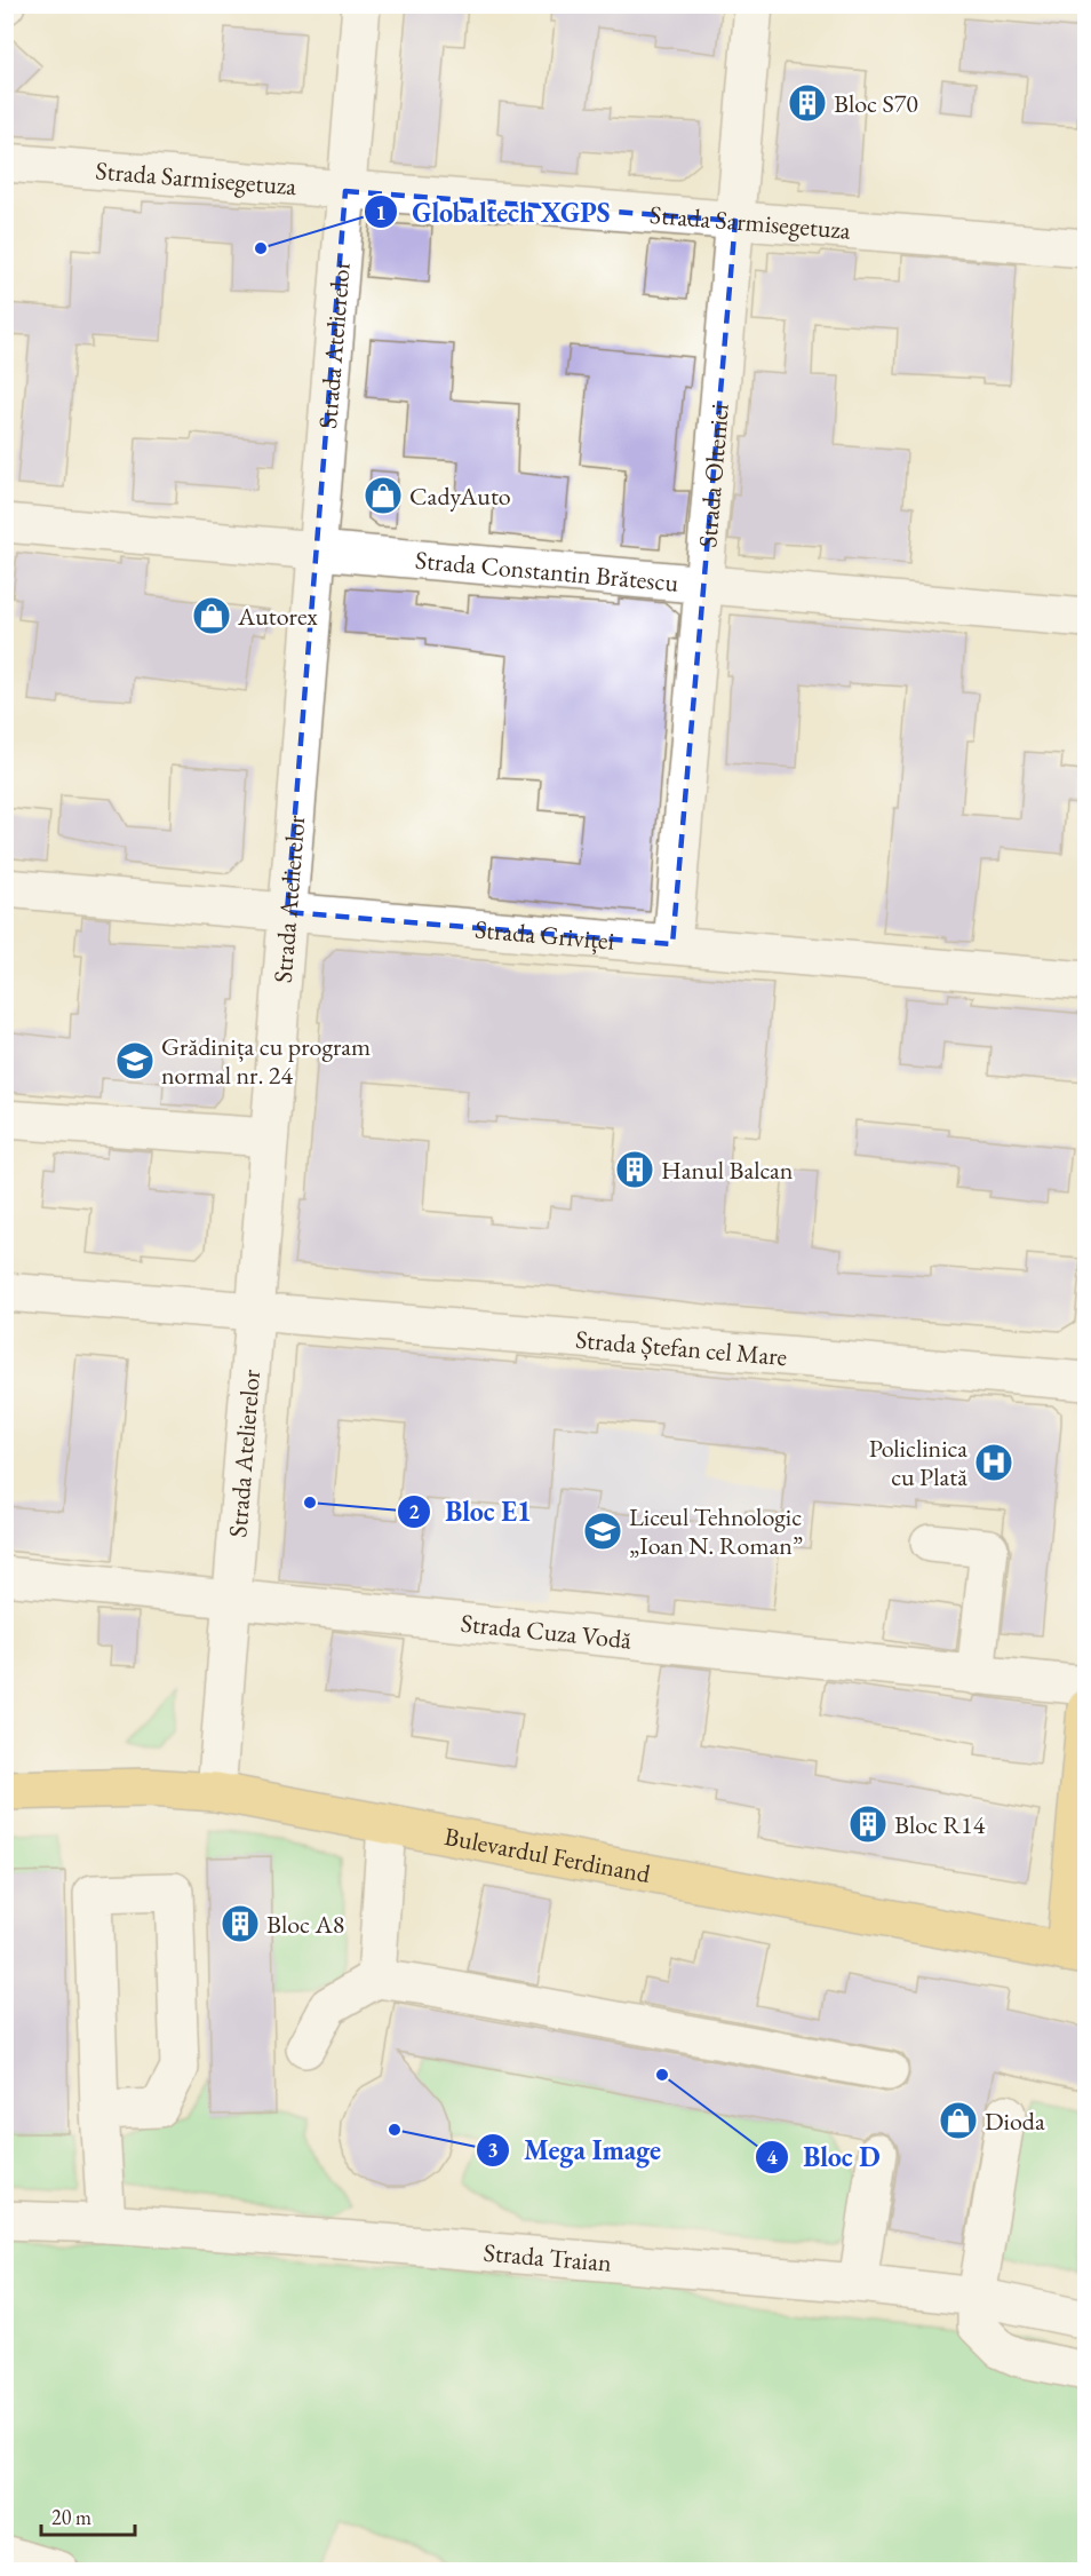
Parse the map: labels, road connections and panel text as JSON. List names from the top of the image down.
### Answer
{
  "streets": {
    "main road": ["Bulevardul Ferdinand"],
    "street": [
      "Strada Sarmisegetuza",
      "Strada Atelierelor",
      "Strada Olteniei",
      "Strada Constantin Brătescu",
      "Strada Griviței",
      "Strada Ștefan cel Mare",
      "Strada Cuza Vodă",
      "Strada Traian"
    ]
  },
  "crossings": [
    ["Strada Sarmisegetuza", "Strada Atelierelor"],
    ["Strada Sarmisegetuza", "Strada Olteniei"],
    ["Strada Atelierelor", "Strada Constantin Brătescu"],
    ["Strada Atelierelor", "Strada Griviței"],
    ["Strada Atelierelor", "Strada Ștefan cel Mare"],
    ["Strada Atelierelor", "Strada Cuza Vodă"],
    ["Strada Atelierelor", "Bulevardul Ferdinand"],
    ["Strada Olteniei", "Strada Constantin Brătescu"],
    ["Strada Olteniei", "Strada Griviței"]
  ],
  "places": {
    "building": [
      "Bloc S70",
      "Hanul Balcan",
      "Bloc R14",
      "Bloc A8"
    ],
    "other": [
      "Globaltech XGPS",
      "Bloc E1",
      "Bloc D",
      "Mega Image"
    ],
    "shop": ["CadyAuto", "Autorex", "Dioda"],
    "school or university": ["Grădinița cu program normal nr. 24", "Liceul Tehnologic „Ioan N. Roman”"],
    "hospital": ["Policlinica cu Plată"]
  },
  "scale_bar": "20 m"
}
